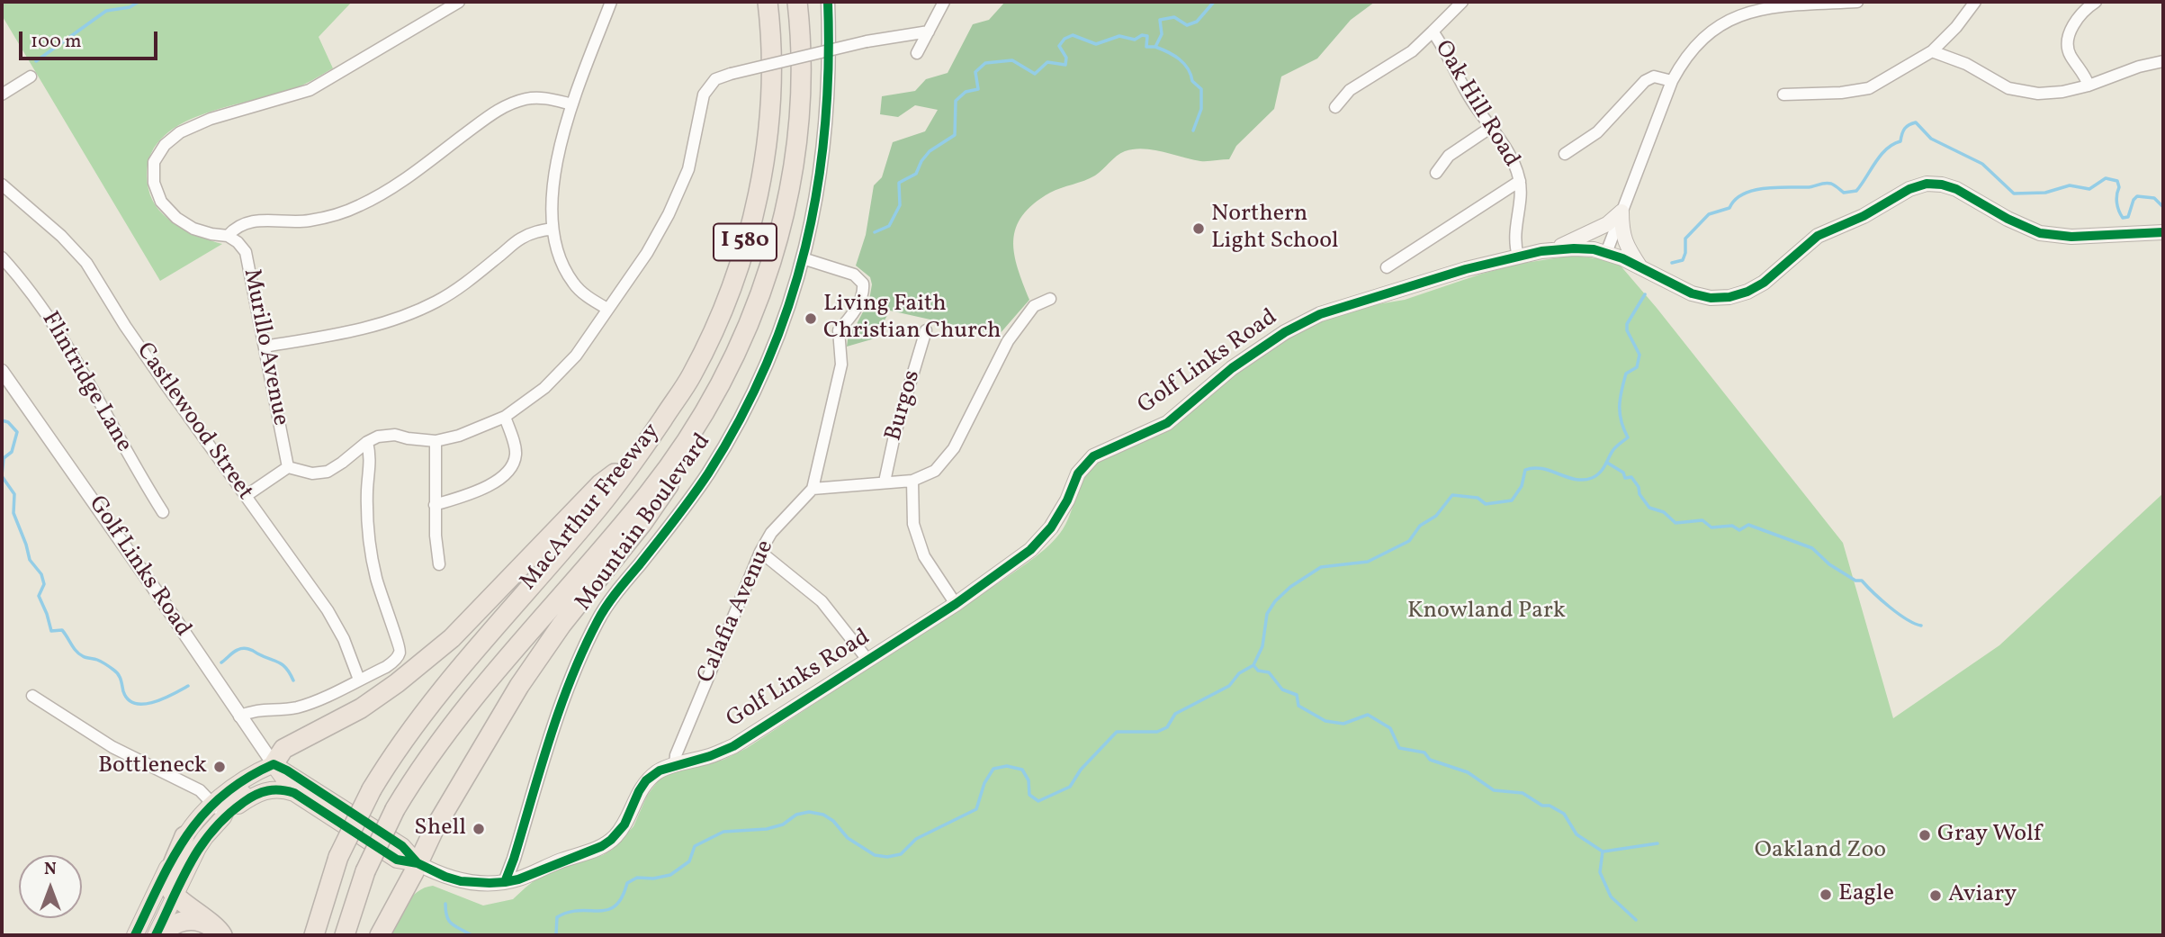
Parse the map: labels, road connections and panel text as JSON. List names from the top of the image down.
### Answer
{
  "streets": {
    "highway": ["I 580", "MacArthur Freeway"],
    "main road": ["Golf Links Road"],
    "street": [
      "Oak Hill Road",
      "Murillo Avenue",
      "Flintridge Lane",
      "Burgos",
      "Castlewood Street",
      "Mountain Boulevard",
      "Calafia Avenue"
    ]
  },
  "crossings": [
    ["Oak Hill Road", "Golf Links Road"],
    ["Golf Links Road", "Mountain Boulevard"],
    ["Golf Links Road", "Calafia Avenue"]
  ],
  "parks": ["Knowland Park", "Oakland Zoo"],
  "places": [
    "Northern Light School",
    "Living Faith Christian Church",
    "Bottleneck",
    "Shell",
    "Gray Wolf",
    "Eagle",
    "Aviary"
  ],
  "scale_bar": "100 m",
  "north": "top"
}
